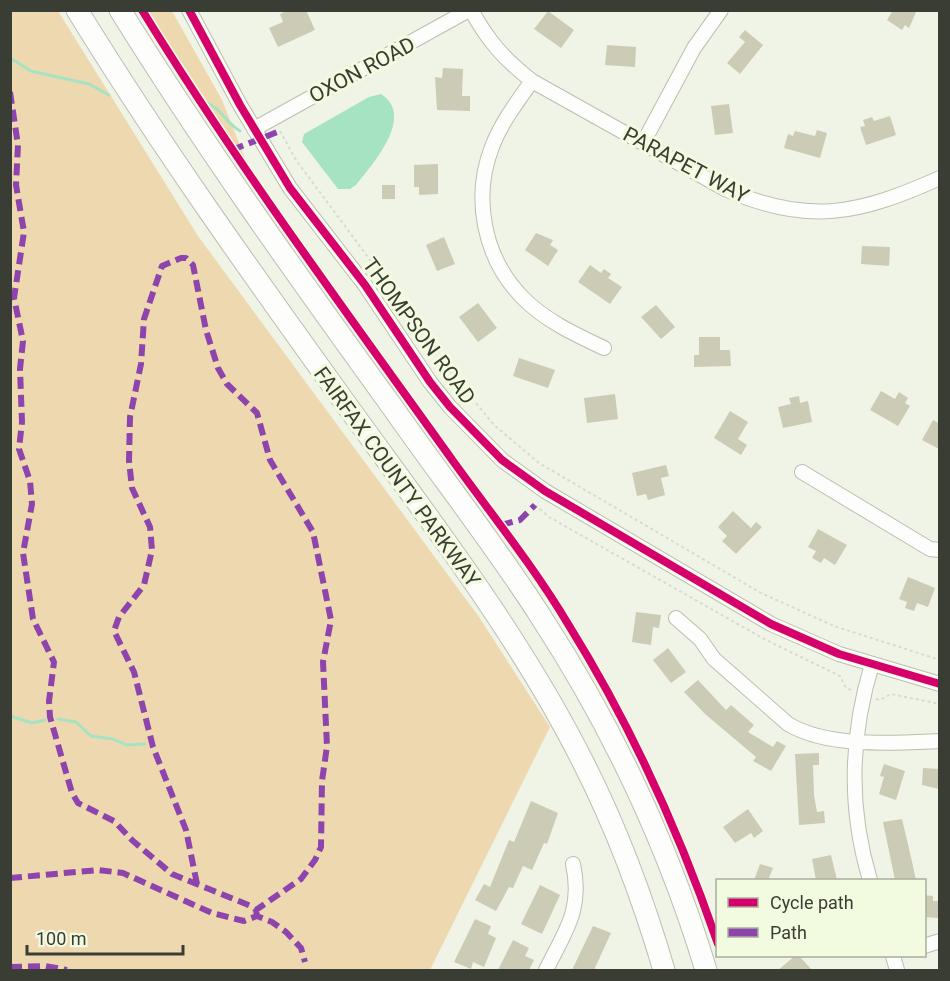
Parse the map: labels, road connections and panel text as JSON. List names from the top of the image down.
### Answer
{
  "streets": {
    "highway": ["FAIRFAX COUNTY PARKWAY"],
    "street": ["OXON ROAD", "PARAPET WAY", "THOMPSON ROAD"]
  },
  "crossings": [
    ["OXON ROAD", "PARAPET WAY"],
    ["OXON ROAD", "THOMPSON ROAD"]
  ],
  "legend": ["Cycle path", "Path"],
  "scale_bar": "100 m"
}
